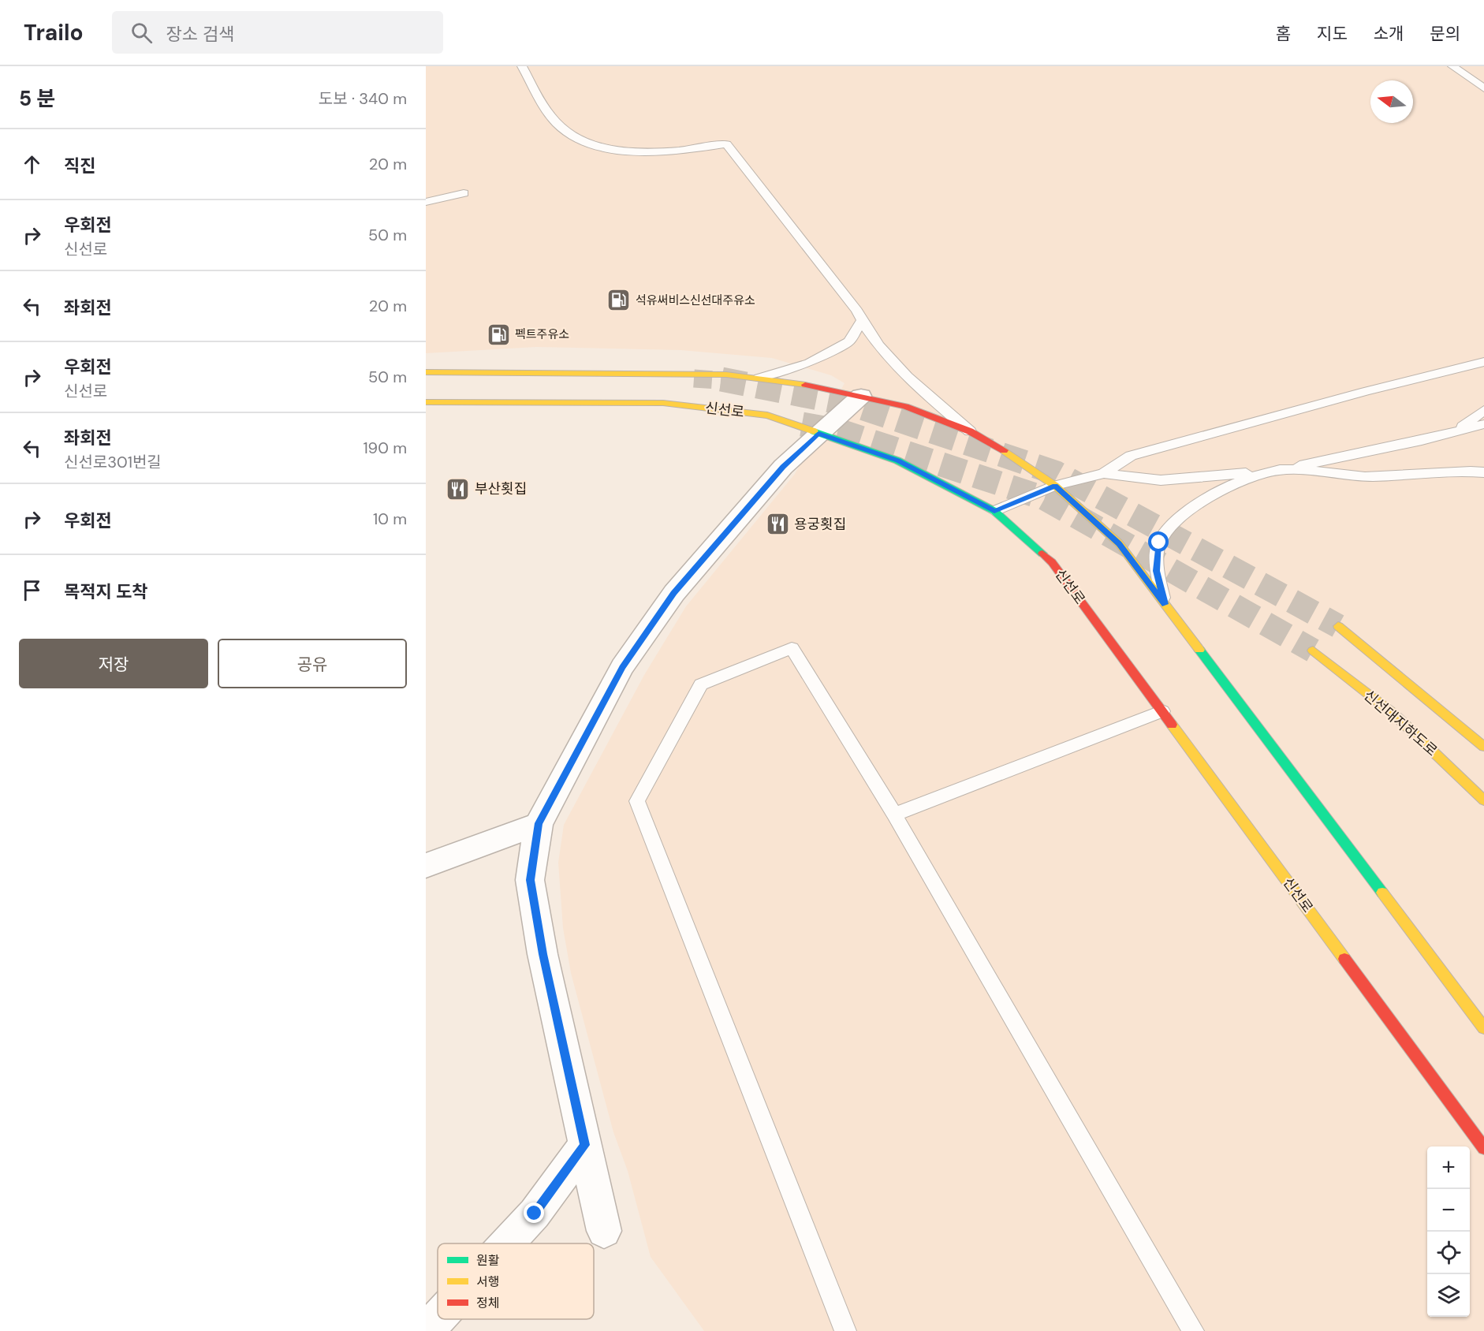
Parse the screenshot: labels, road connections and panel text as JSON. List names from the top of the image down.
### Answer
{
  "streets": {
    "main road": ["신선로", "신선대지하도로"]
  },
  "places": {
    "fuel station": ["석유써비스신선대주유소", "펙트주유소"],
    "restaurant": ["부산횟집", "용궁횟집"]
  },
  "legend": ["원활", "서행", "정체"],
  "north": "left",
  "page": {
    "header": "Trailo",
    "search": "장소 검색",
    "nav": [
      "홈",
      "지도",
      "소개",
      "문의"
    ],
    "heading": ["5 분", "도보 · 340 m"],
    "list": [
      ["직진", "20 m"],
      ["우회전", "신선로", "50 m"],
      ["좌회전", "20 m"],
      ["우회전", "신선로", "50 m"],
      ["좌회전", "신선로301번길", "190 m"],
      ["우회전", "10 m"],
      "목적지 도착"
    ],
    "buttons": ["저장", "공유"],
    "map_buttons": ["+", "−"]
  }
}
